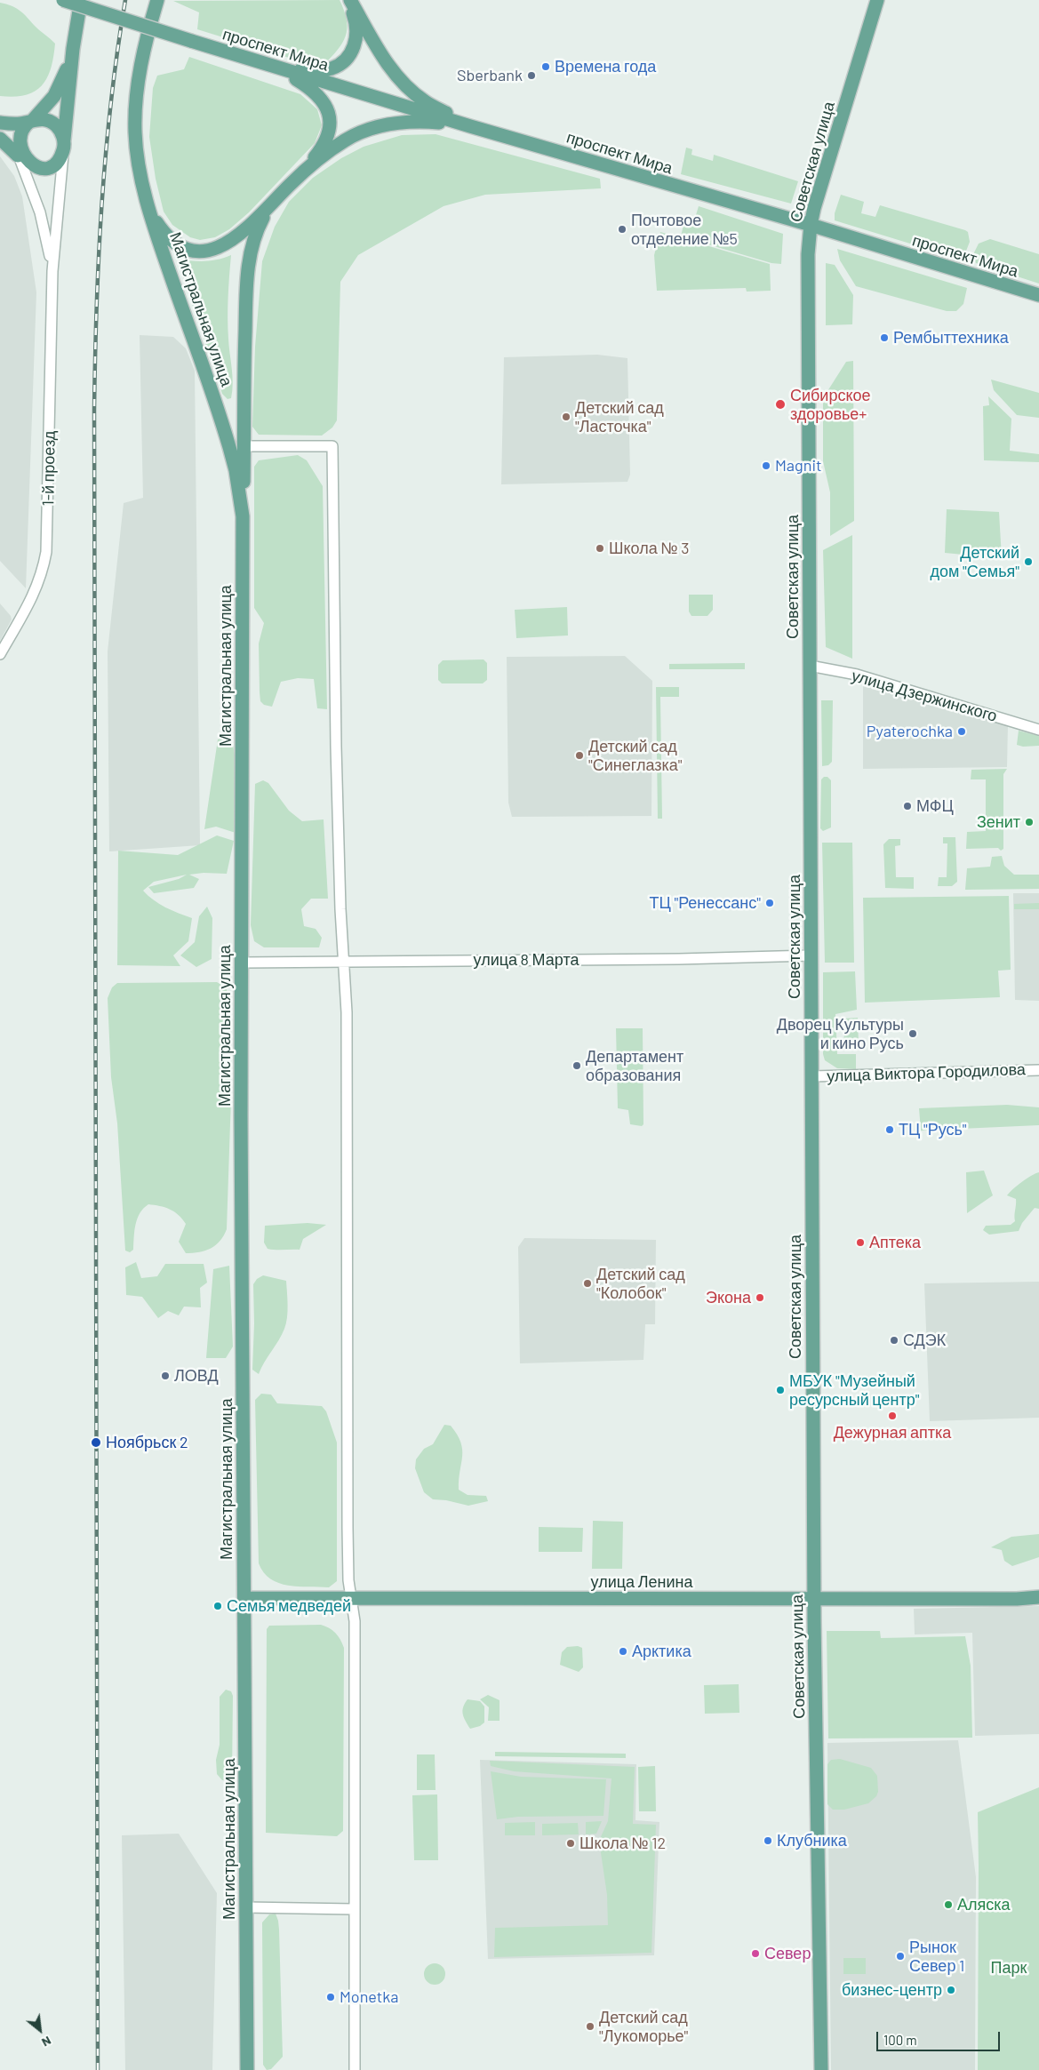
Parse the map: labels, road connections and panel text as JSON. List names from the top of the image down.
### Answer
{
  "streets": {
    "main road": [
      "проспект Мира",
      "Советская улица",
      "Магистральная улица",
      "улица Ленина"
    ],
    "street": [
      "1-й проезд",
      "улица Дзержинского",
      "улица 8 Марта",
      "улица Виктора Городилова"
    ]
  },
  "crossings": [
    ["проспект Мира", "Советская улица"],
    ["Советская улица", "улица Дзержинского"],
    ["Советская улица", "улица 8 Марта"],
    ["Советская улица", "улица Виктора Городилова"],
    ["Советская улица", "улица Ленина"],
    ["Магистральная улица", "улица 8 Марта"],
    ["Магистральная улица", "улица Ленина"]
  ],
  "parks": ["Парк"],
  "places": [
    "Времена года",
    "Sberbank",
    "Почтовое отделение №5",
    "Рембыттехника",
    "Сибирское здоровье+",
    "Детский сад \"Ласточка\"",
    "Magnit",
    "Школа № 3",
    "Детский дом \"Семья\"",
    "Pyaterochka",
    "Детский сад \"Синеглазка\"",
    "МФЦ",
    "Зенит",
    "ТЦ \"Ренессанс\"",
    "Дворец Культуры и кино Русь",
    "Департамент образования",
    "ТЦ \"Русь\"",
    "Аптека",
    "Детский сад \"Колобок\"",
    "Экона",
    "СДЭК",
    "ЛОВД",
    "МБУК \"Музейный ресурсный центр\"",
    "Дежурная аптка",
    "Ноябрьск 2",
    "Семья медведей",
    "Арктика",
    "Клубника",
    "Школа № 12",
    "Аляска",
    "Север",
    "Рынок Север 1",
    "бизнес-центр",
    "Monetka",
    "Детский сад \"Лукоморье\""
  ],
  "scale_bar": "100 m",
  "north": "bottom right"
}
